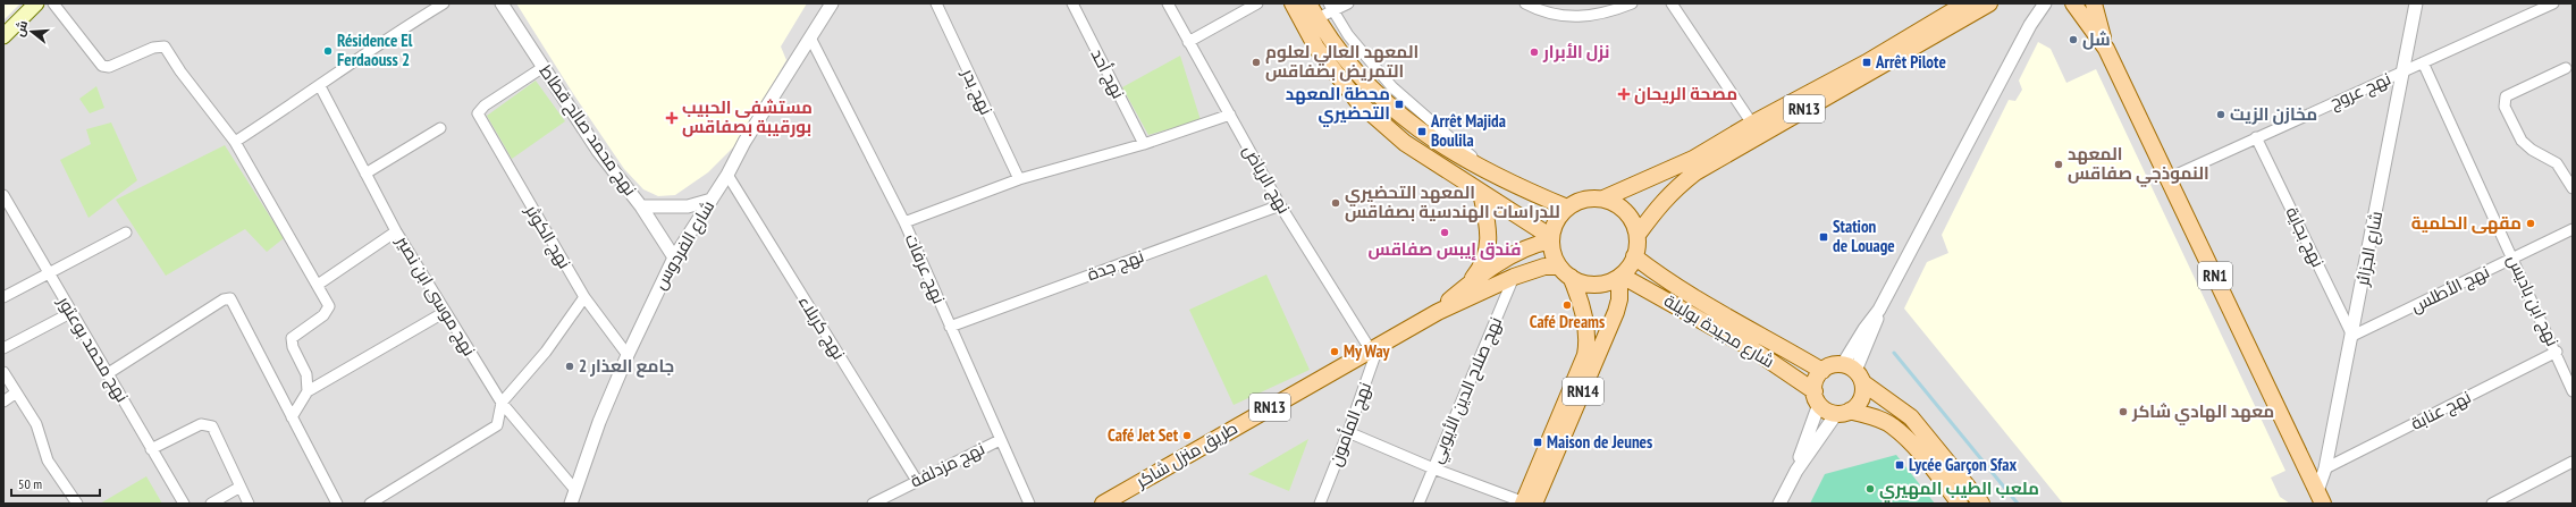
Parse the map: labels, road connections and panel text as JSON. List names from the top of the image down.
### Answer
{
  "streets": {
    "main road": [
      "RN13",
      "RN1",
      "شارع مجيدة بوليلة",
      "RN14",
      "طريق منزل شاكر"
    ],
    "street": [
      "نهج أحد",
      "نهج عروج",
      "نهج بدر",
      "نهج محمد صالح قطاط",
      "نهج الرياض",
      "نهج الكوثر",
      "نهج بجاية",
      "شارع الفردوس",
      "شارع الجزائر",
      "نهج جدة",
      "نهج عرفات",
      "نهج الأطلس",
      "نهج موسى ابن نصير",
      "نهج ابن باديس",
      "نهج كربلاء",
      "نهج محمد بوعتور",
      "نهج صلاح الدين الأيوبي",
      "نهج عنابة",
      "نهج المأمون",
      "نهج مزدلفة"
    ]
  },
  "crossings": [
    ["نهج عروج", "نهج بجاية"],
    ["نهج عروج", "شارع الجزائر"],
    ["نهج عروج", "RN1"],
    ["نهج عروج", "نهج ابن باديس"],
    ["RN13", "شارع مجيدة بوليلة"],
    ["RN13", "RN14"],
    ["RN13", "طريق منزل شاكر"],
    ["نهج محمد صالح قطاط", "نهج الكوثر"],
    ["نهج محمد صالح قطاط", "شارع الفردوس"],
    ["نهج الرياض", "نهج جدة"],
    ["نهج الرياض", "نهج المأمون"],
    ["نهج الرياض", "طريق منزل شاكر"],
    ["نهج الكوثر", "شارع الفردوس"],
    ["نهج بجاية", "شارع الجزائر"],
    ["نهج بجاية", "نهج الأطلس"],
    ["شارع الفردوس", "نهج عرفات"],
    ["شارع الفردوس", "نهج موسى ابن نصير"],
    ["شارع الفردوس", "نهج كربلاء"],
    ["شارع الجزائر", "RN1"],
    ["شارع الجزائر", "نهج الأطلس"],
    ["شارع الجزائر", "نهج عنابة"],
    ["نهج جدة", "نهج عرفات"],
    ["نهج عرفات", "نهج مزدلفة"],
    ["نهج الأطلس", "نهج ابن باديس"],
    ["نهج ابن باديس", "نهج عنابة"],
    ["نهج كربلاء", "نهج مزدلفة"],
    ["شارع مجيدة بوليلة", "RN14"],
    ["شارع مجيدة بوليلة", "طريق منزل شاكر"],
    ["نهج صلاح الدين الأيوبي", "طريق منزل شاكر"],
    ["RN14", "طريق منزل شاكر"],
    ["نهج المأمون", "طريق منزل شاكر"]
  ],
  "places": {
    "other": [
      "شل",
      "Résidence El Ferdaouss 2",
      "نزل الأبرار",
      "المعهد العالي لعلوم التمريض بصفاقس",
      "مخازن الزيت",
      "المعهد النموذجي صفاقس",
      "المعهد التحضيري للدراسات الهندسية بصفاقس",
      "مقهى الحلمية",
      "فندق إيبس صفاقس",
      "Café Dreams",
      "My Way",
      "جامع العذار 2",
      "معهد الهادي شاكر",
      "Café Jet Set",
      "ملعب الطيب المهيري"
    ],
    "transit": [
      "Arrêt Pilote",
      "محطة المعهد التحضيري",
      "Arrêt Majida Boulila",
      "Station de Louage",
      "Maison de Jeunes",
      "Lycée Garçon Sfax"
    ],
    "health": ["مصحة الريحان", "مستشفى الحبيب بورقيبة بصفاقس"]
  },
  "scale_bar": "50 m",
  "north": "left"
}
